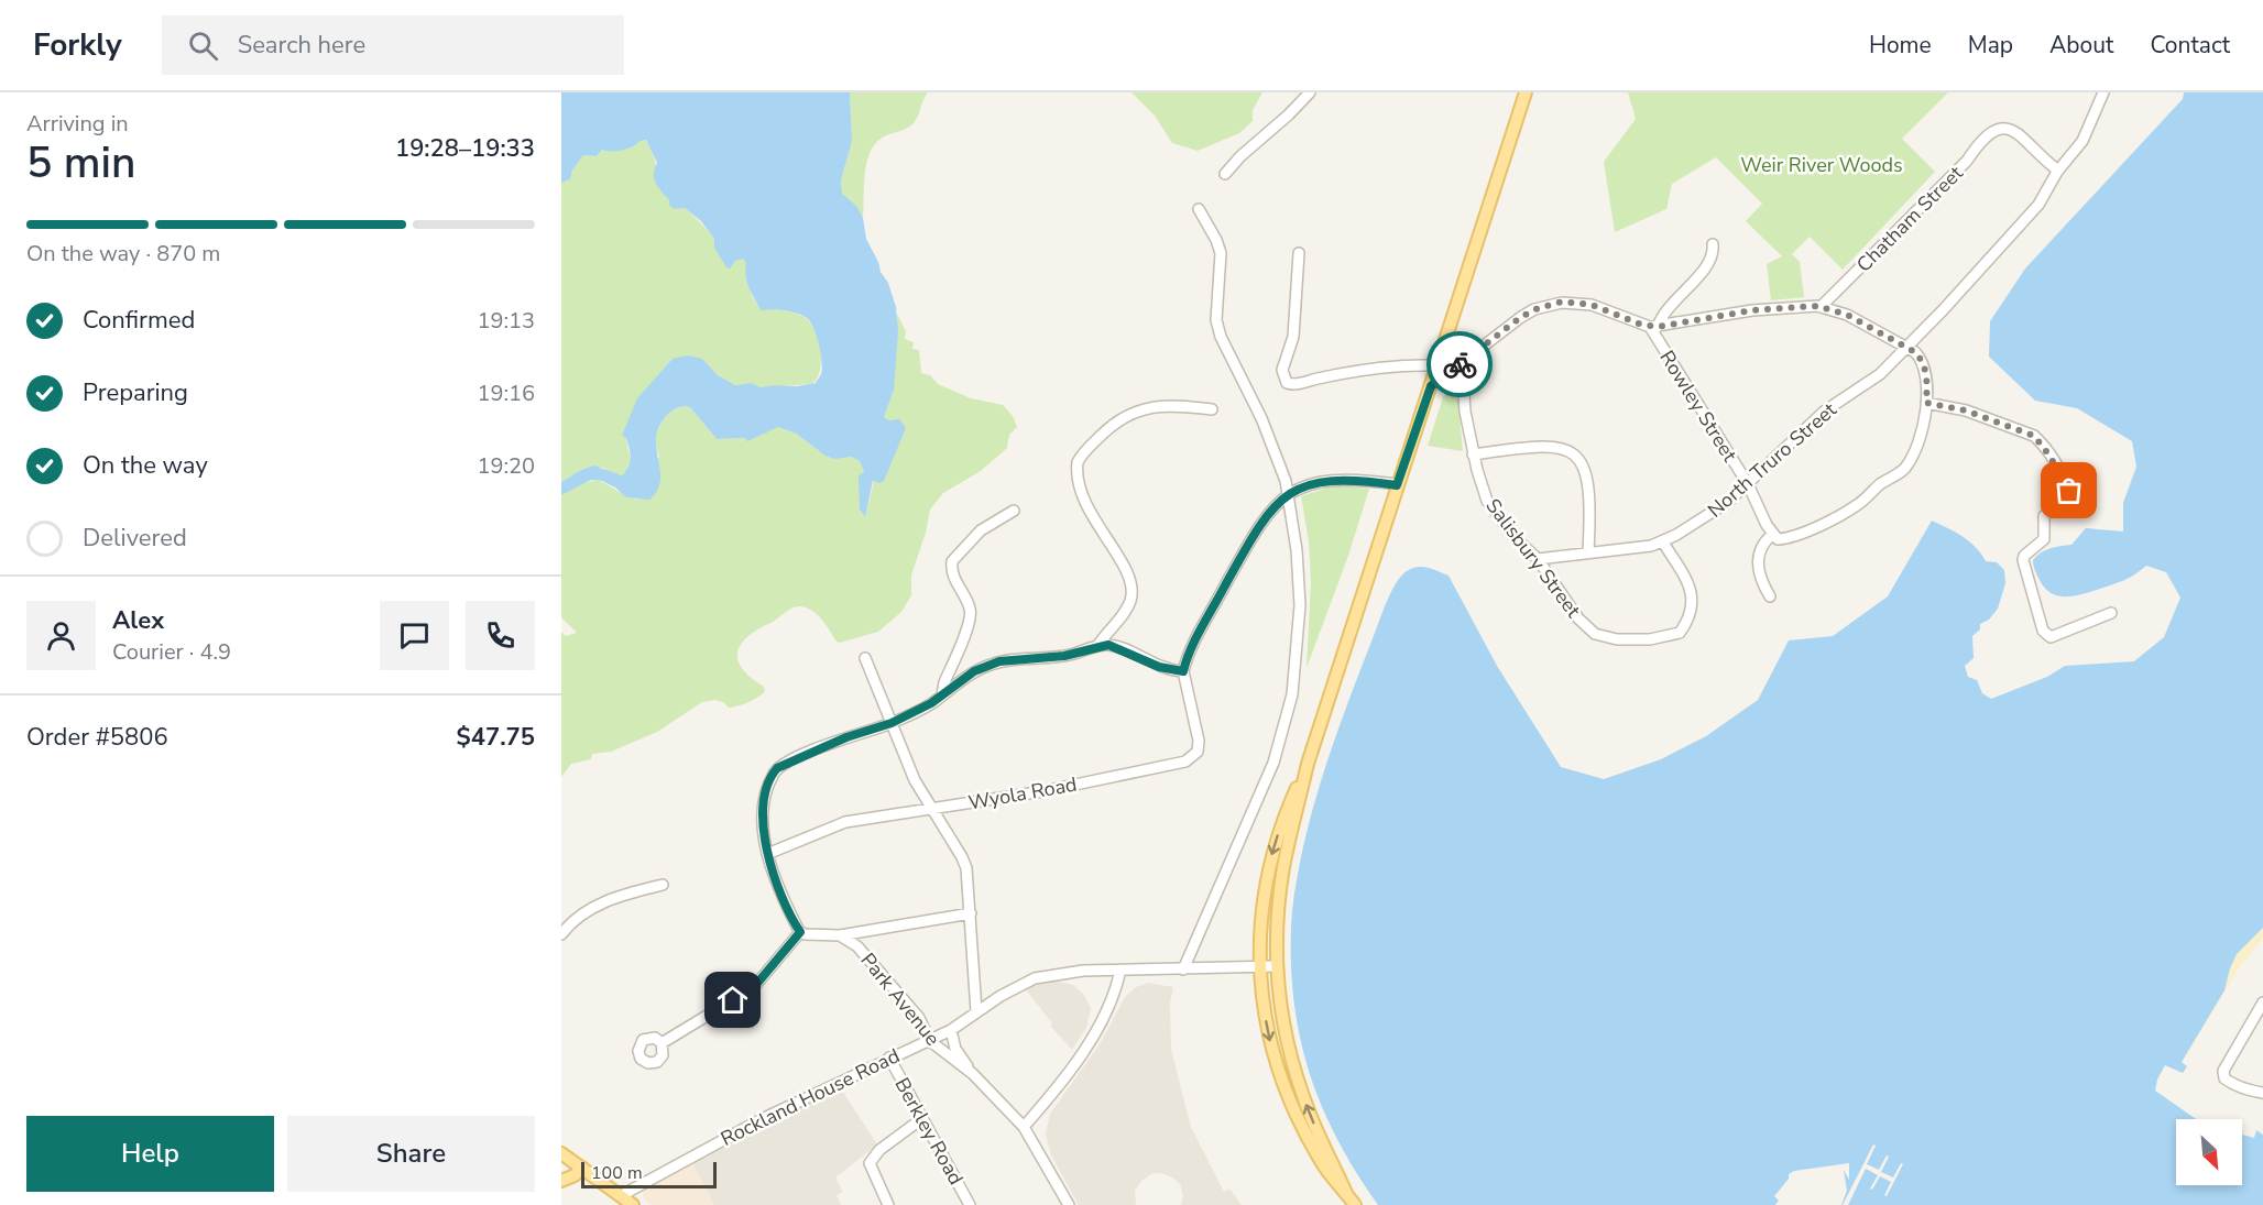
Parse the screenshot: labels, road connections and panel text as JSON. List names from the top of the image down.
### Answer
{
  "streets": {
    "street": [
      "Chatham Street",
      "Rowley Street",
      "North Truro Street",
      "Salisbury Street",
      "Wyola Road",
      "Park Avenue",
      "Rockland House Road",
      "Berkley Road"
    ]
  },
  "crossings": [
    ["Chatham Street", "North Truro Street"],
    ["Rowley Street", "North Truro Street"],
    ["North Truro Street", "Salisbury Street"],
    ["Park Avenue", "Rockland House Road"],
    ["Rockland House Road", "Berkley Road"]
  ],
  "parks": ["Weir River Woods"],
  "scale_bar": "100 m",
  "north": "bottom right",
  "page": {
    "header": "Forkly",
    "search": "Search here",
    "nav": [
      "Home",
      "Map",
      "About",
      "Contact"
    ],
    "heading": ["5 min", "Arriving in", "19:28–19:33"],
    "panel": [
      "Alex",
      "Courier · 4.9",
      "Order #5806",
      "$47.75"
    ],
    "bar": "On the way · 870 m",
    "list": [
      ["Confirmed", "19:13"],
      ["Preparing", "19:16"],
      ["On the way", "19:20"],
      "Delivered"
    ],
    "buttons": ["Help", "Share"],
    "scale": "100 m"
  }
}
